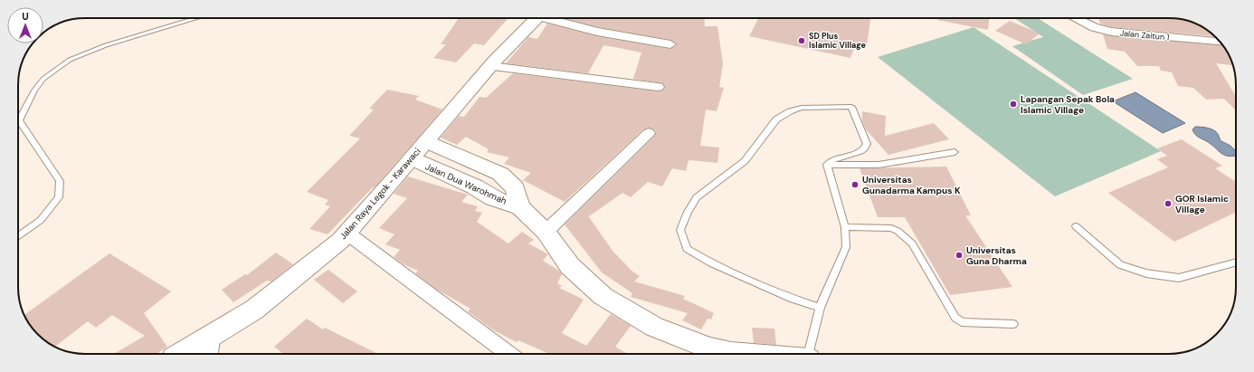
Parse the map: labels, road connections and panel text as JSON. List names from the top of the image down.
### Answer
{
  "streets": {
    "street": ["Jalan Zaitun 1", "Jalan Dua Warohmah", "Jalan Raya Legok - Karawaci"]
  },
  "crossings": [
    ["Jalan Dua Warohmah", "Jalan Raya Legok - Karawaci"]
  ],
  "places": [
    "SD Plus Islamic Village",
    "Lapangan Sepak Bola Islamic Village",
    "Universitas Gunadarma Kampus K",
    "GOR Islamic Village",
    "Universitas Guna Dharma"
  ],
  "north": "top"
}
